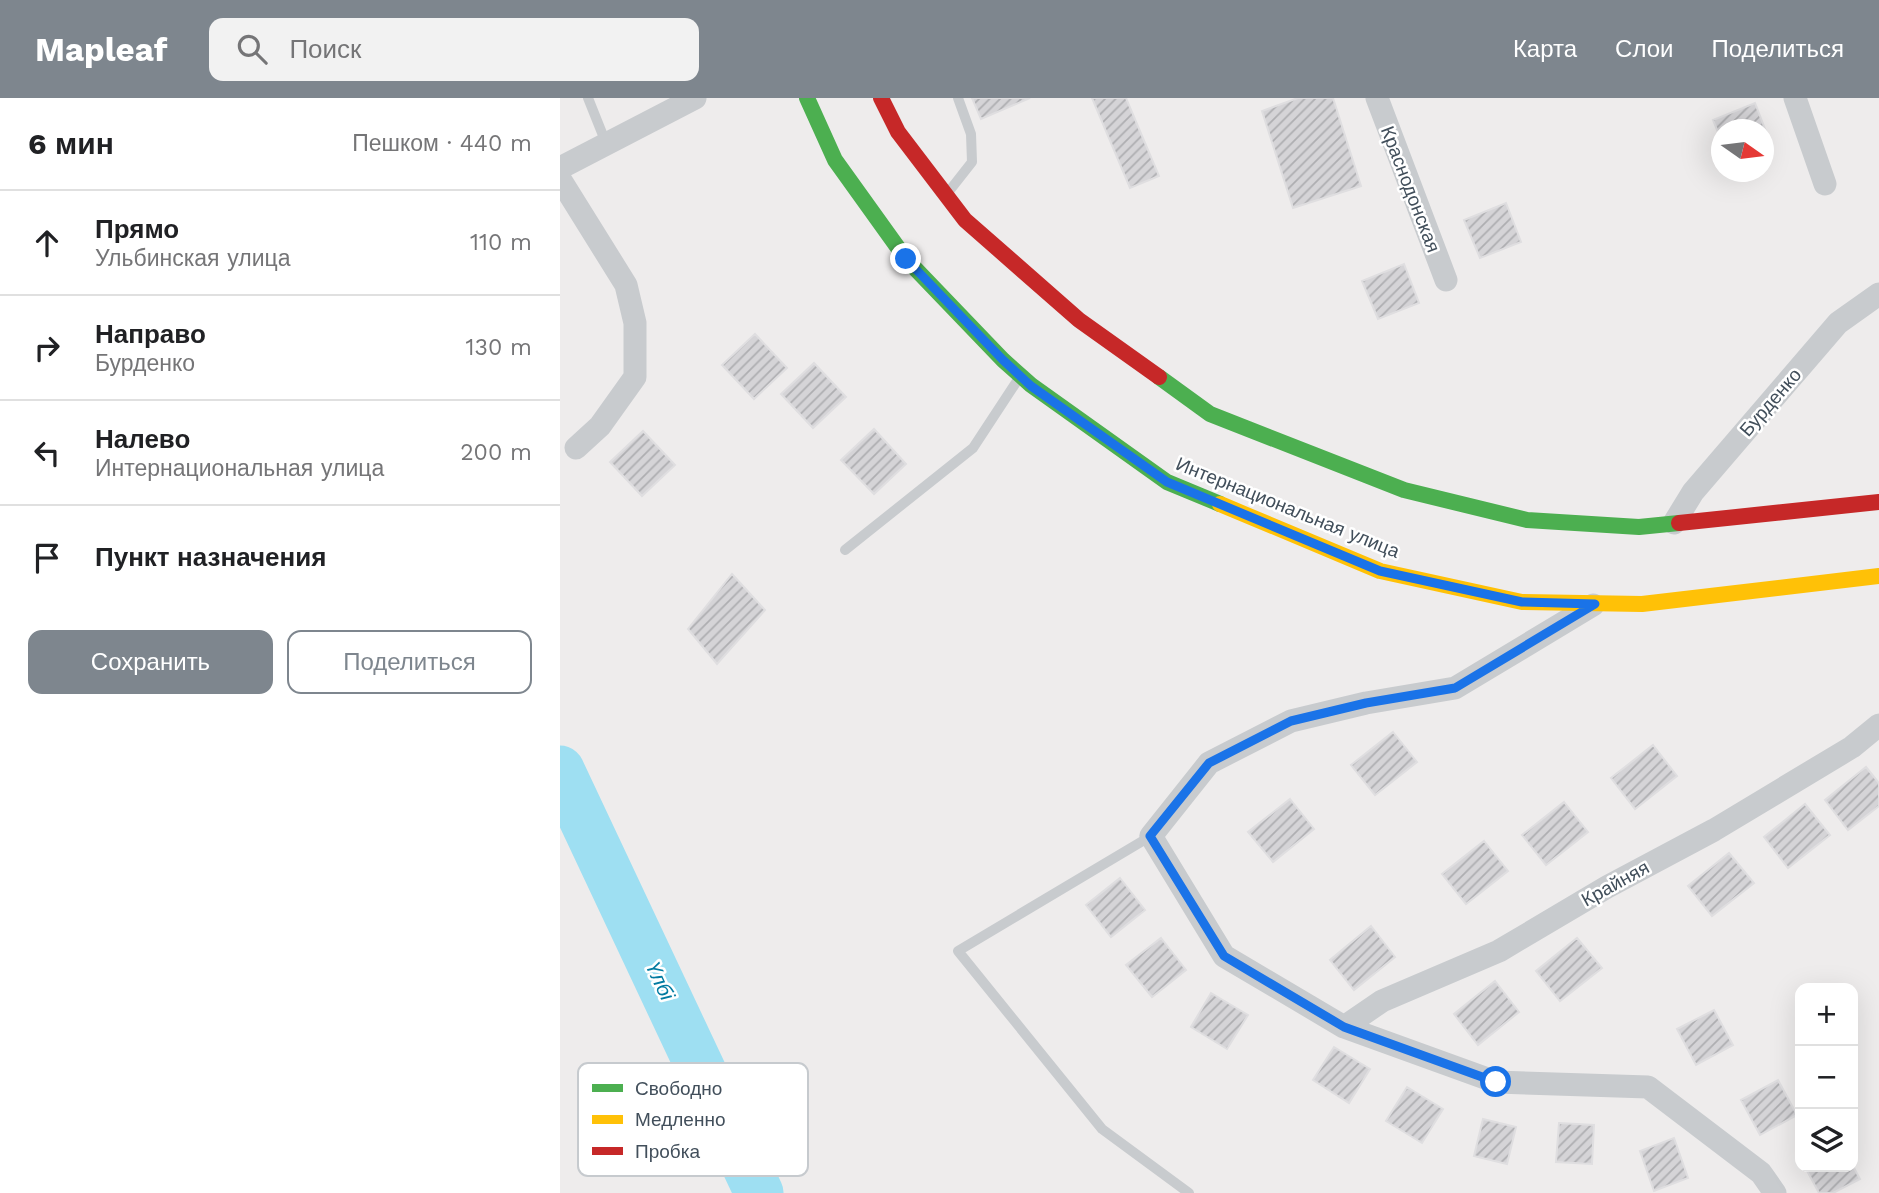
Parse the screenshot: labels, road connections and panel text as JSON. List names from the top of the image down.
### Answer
{
  "streets": {
    "main road": ["Интернациональная улица"],
    "street": ["Краснодонская", "Бурденко", "Крайняя"]
  },
  "water": ["Үлбі"],
  "legend": ["Свободно", "Медленно", "Пробка"],
  "north": "right",
  "page": {
    "header": "Mapleaf",
    "search": "Поиск",
    "nav": ["Карта", "Слои", "Поделиться"],
    "heading": ["6 мин", "Пешком · 440 m"],
    "list": [
      ["Прямо", "Ульбинская улица", "110 m"],
      ["Направо", "Бурденко", "130 m"],
      ["Налево", "Интернациональная улица", "200 m"],
      "Пункт назначения"
    ],
    "buttons": ["Сохранить", "Поделиться"],
    "map_buttons": ["+", "−"]
  }
}
